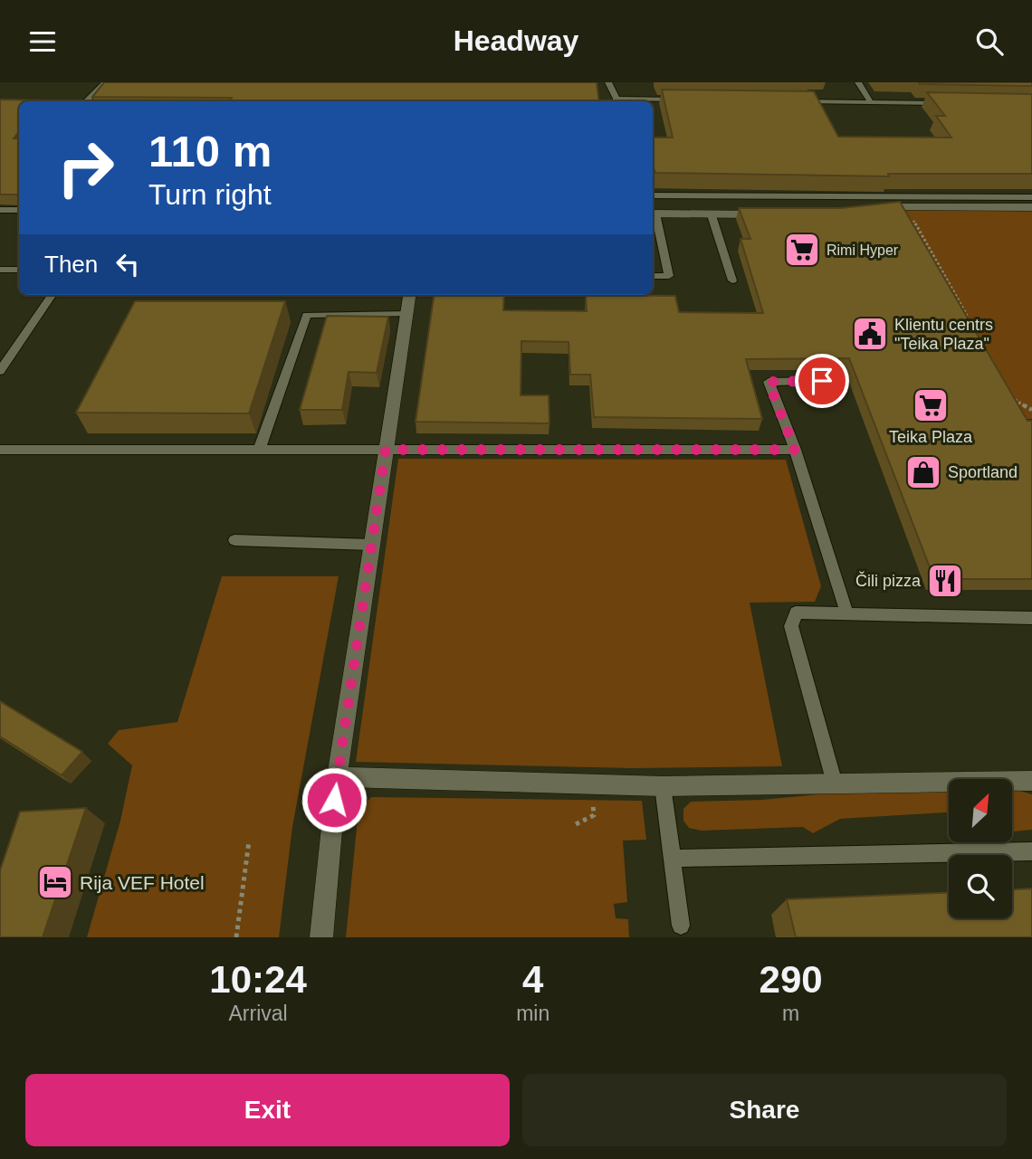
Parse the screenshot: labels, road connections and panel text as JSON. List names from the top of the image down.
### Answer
{
  "places": {
    "supermarket": ["Rimi Hyper", "Teika Plaza"],
    "public building": ["Klientu centrs \"Teika Plaza\""],
    "shop": ["Sportland"],
    "restaurant": ["Čili pizza"],
    "hotel": ["Rija VEF Hotel"]
  },
  "north": "top right",
  "page": {
    "header": "Headway",
    "turn": ["110 m", "Turn right"],
    "then": "Then",
    "eta": [
      "10:24",
      "Arrival",
      "4",
      "min",
      "290",
      "m"
    ],
    "buttons": ["Exit", "Share"]
  }
}
